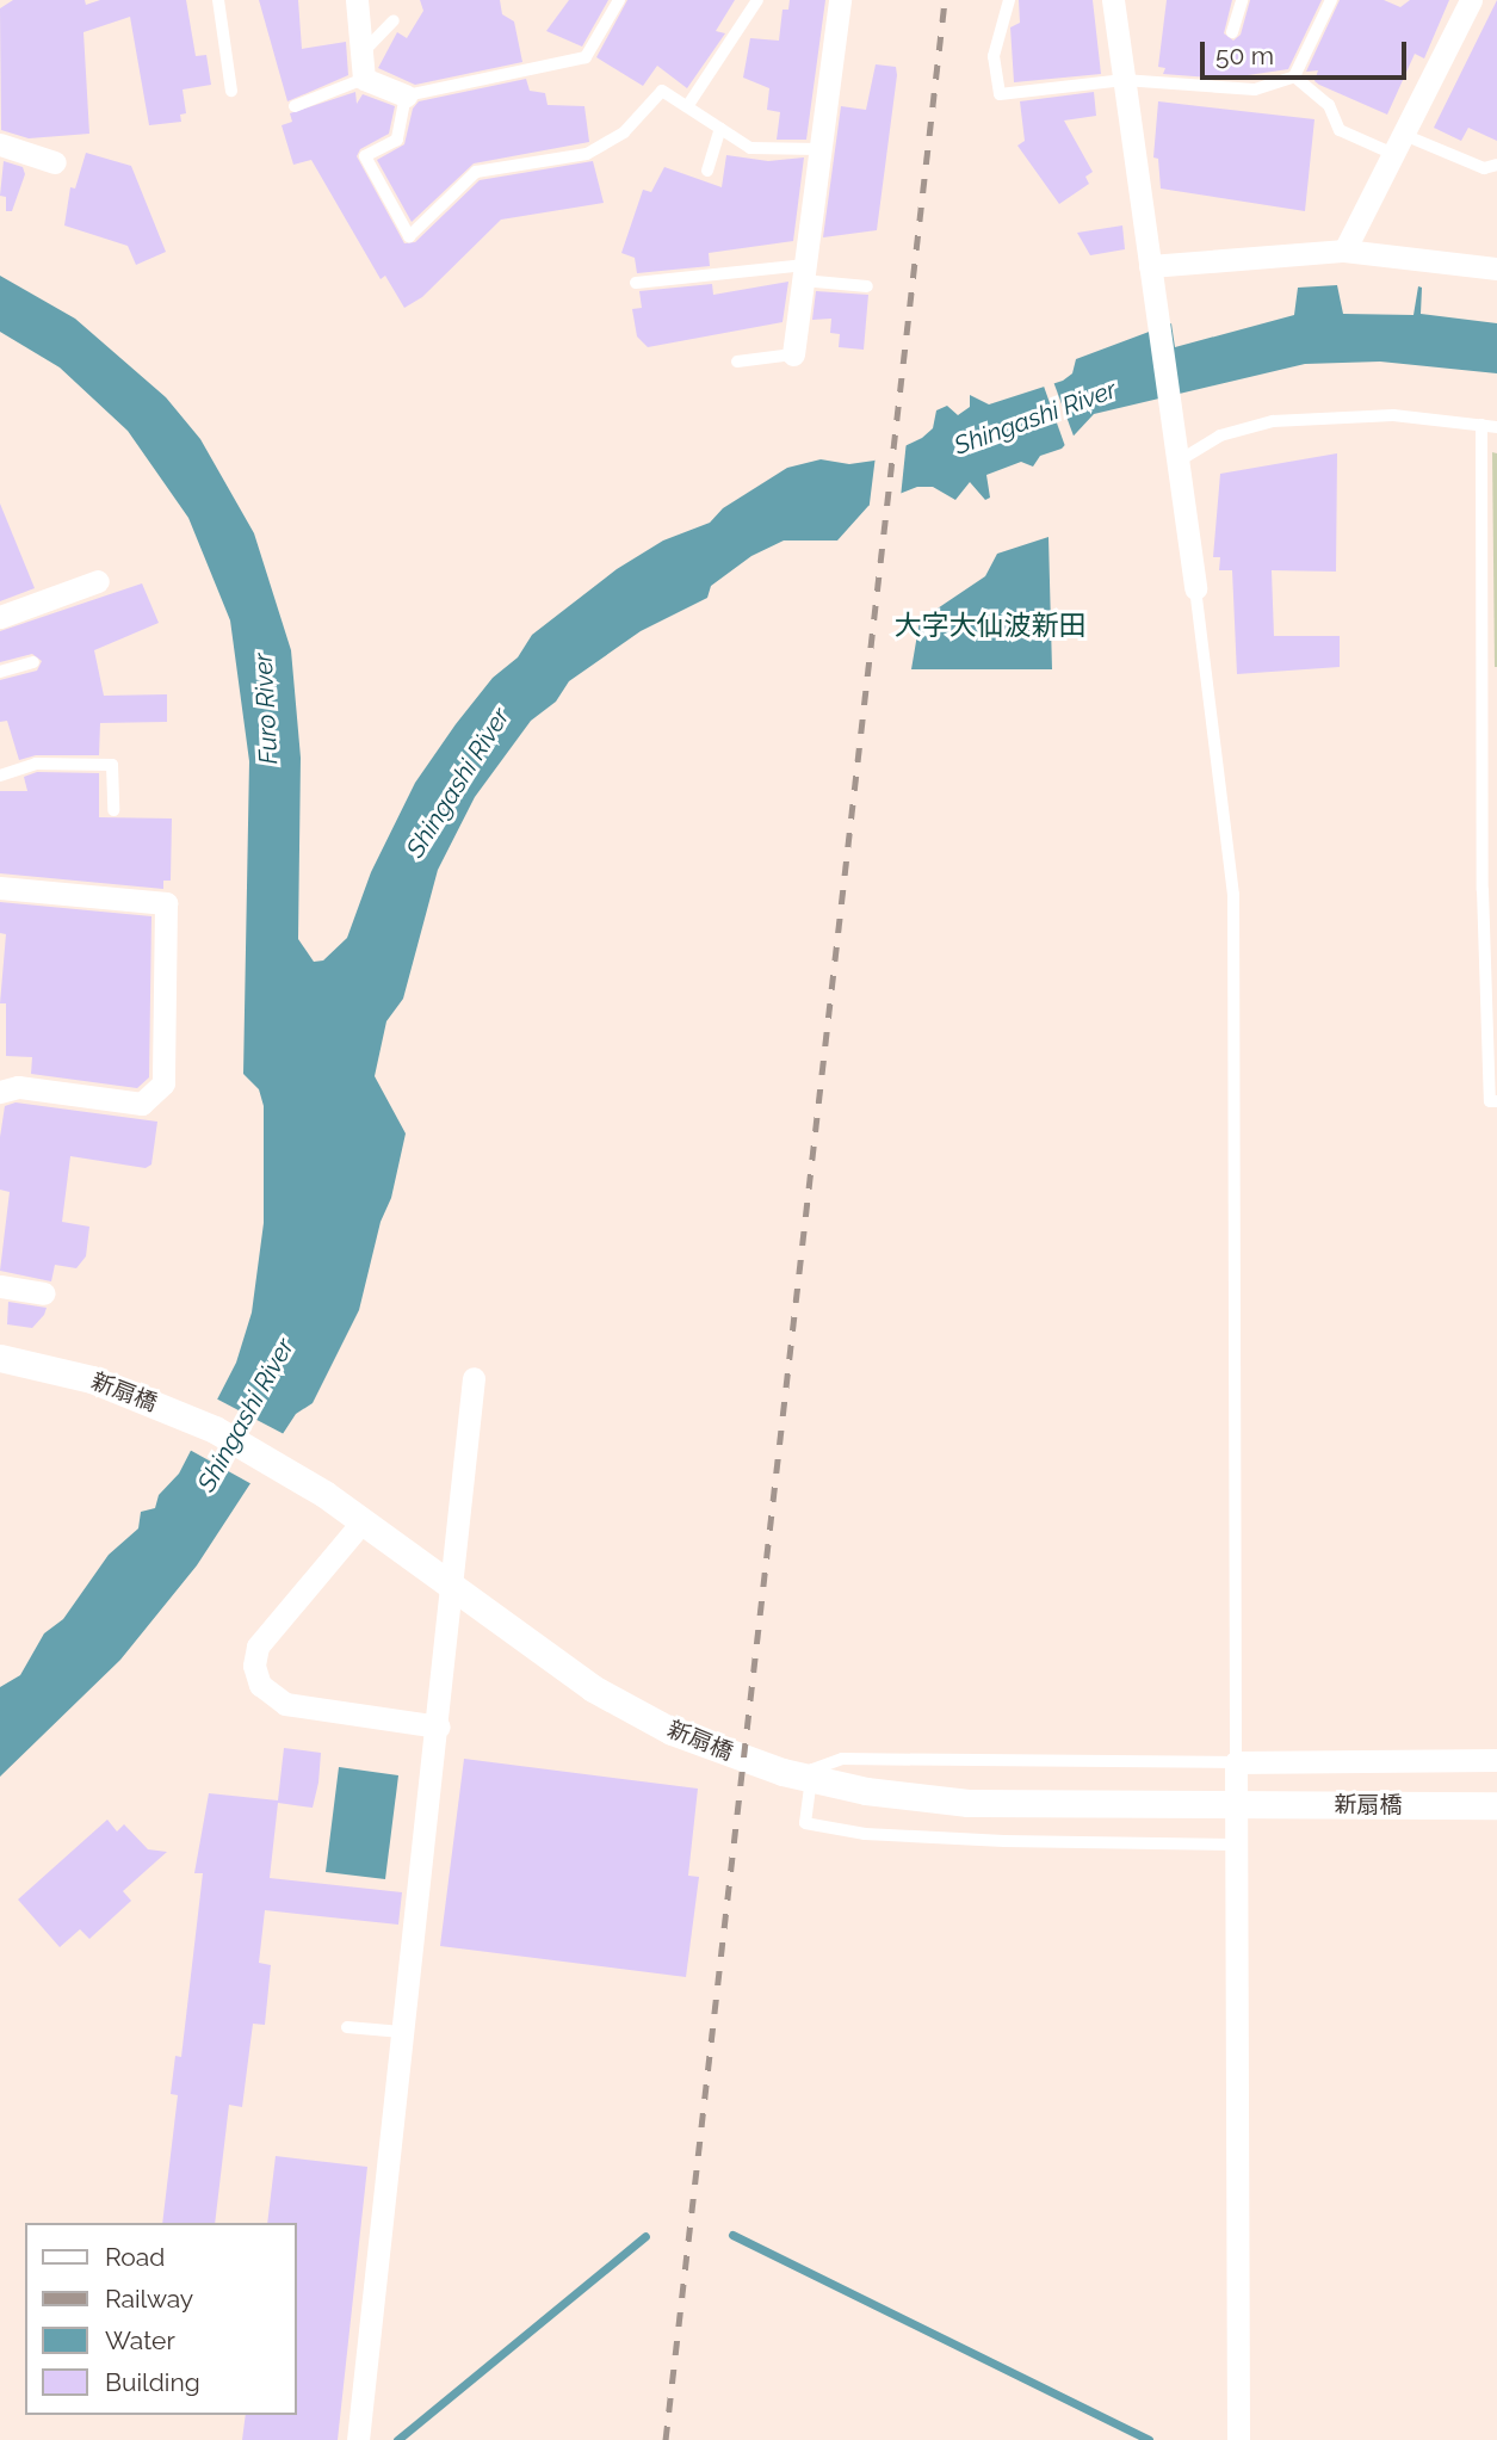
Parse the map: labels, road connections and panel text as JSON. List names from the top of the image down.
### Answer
{
  "streets": {
    "street": ["新扇橋"]
  },
  "districts": ["大字大仙波新田"],
  "water": ["Shingashi River", "Furo River"],
  "legend": [
    "Road",
    "Railway",
    "Water",
    "Building"
  ],
  "scale_bar": "50 m"
}
